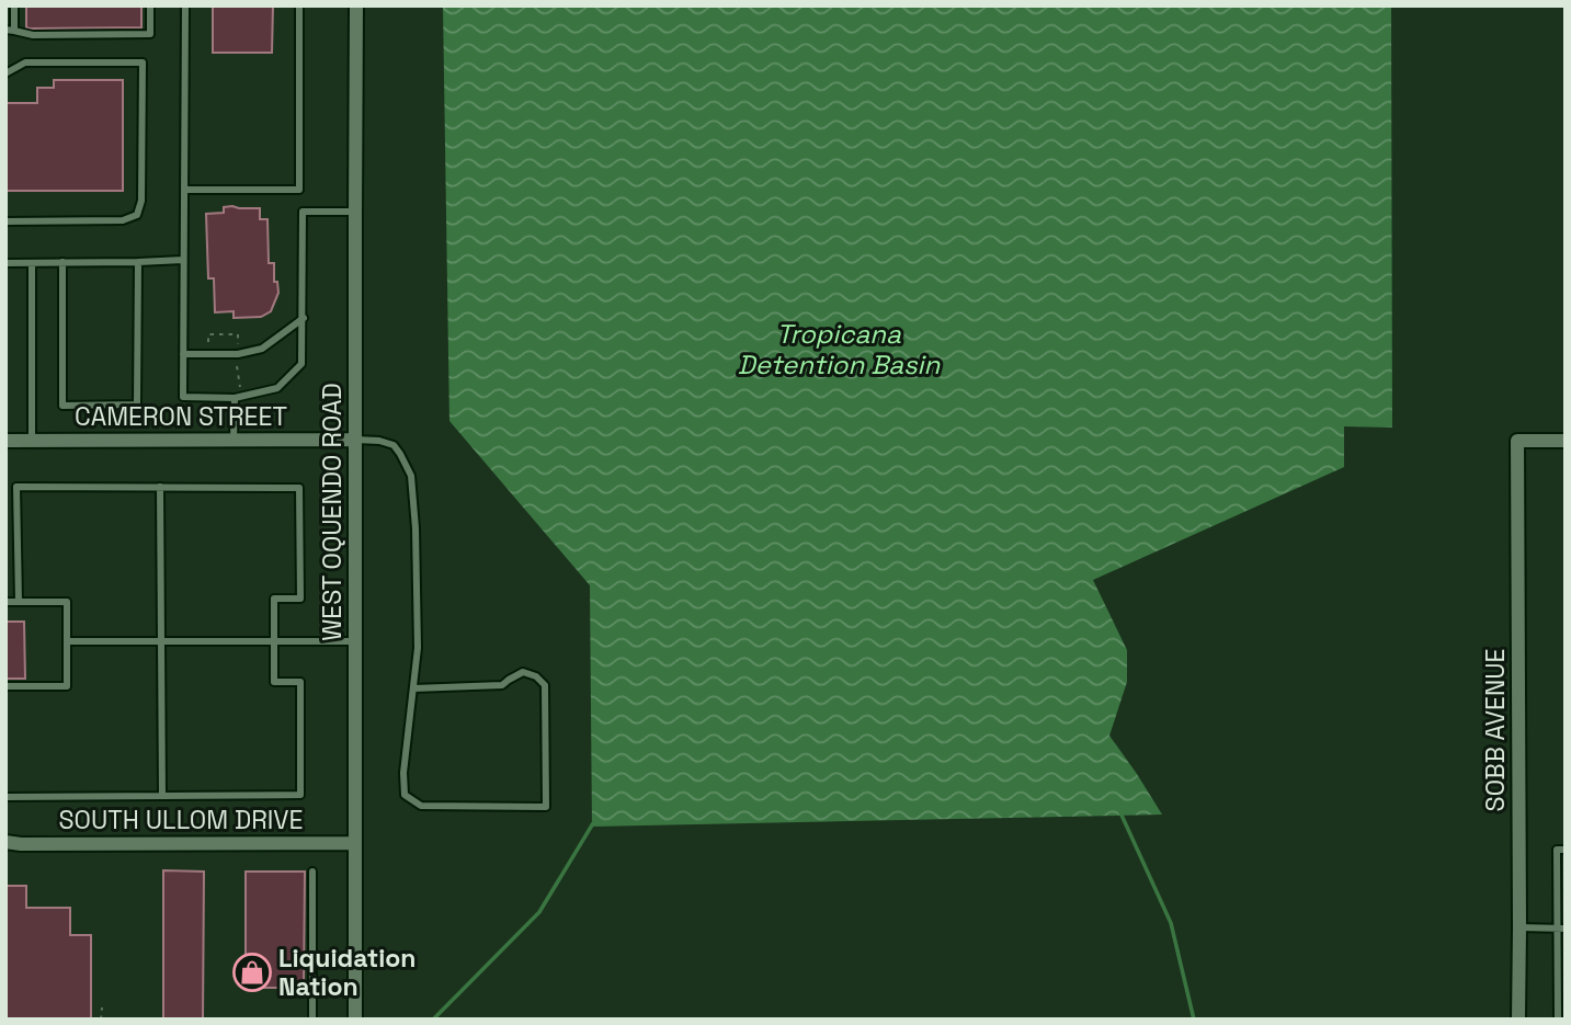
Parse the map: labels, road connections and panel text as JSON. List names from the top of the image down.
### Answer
{
  "streets": {
    "street": [
      "CAMERON STREET",
      "WEST OQUENDO ROAD",
      "SOBB AVENUE",
      "SOUTH ULLOM DRIVE"
    ]
  },
  "crossings": [
    ["CAMERON STREET", "WEST OQUENDO ROAD"],
    ["WEST OQUENDO ROAD", "SOUTH ULLOM DRIVE"]
  ],
  "water": ["Tropicana Detention Basin"],
  "places": {
    "shop": ["Liquidation Nation"]
  }
}
